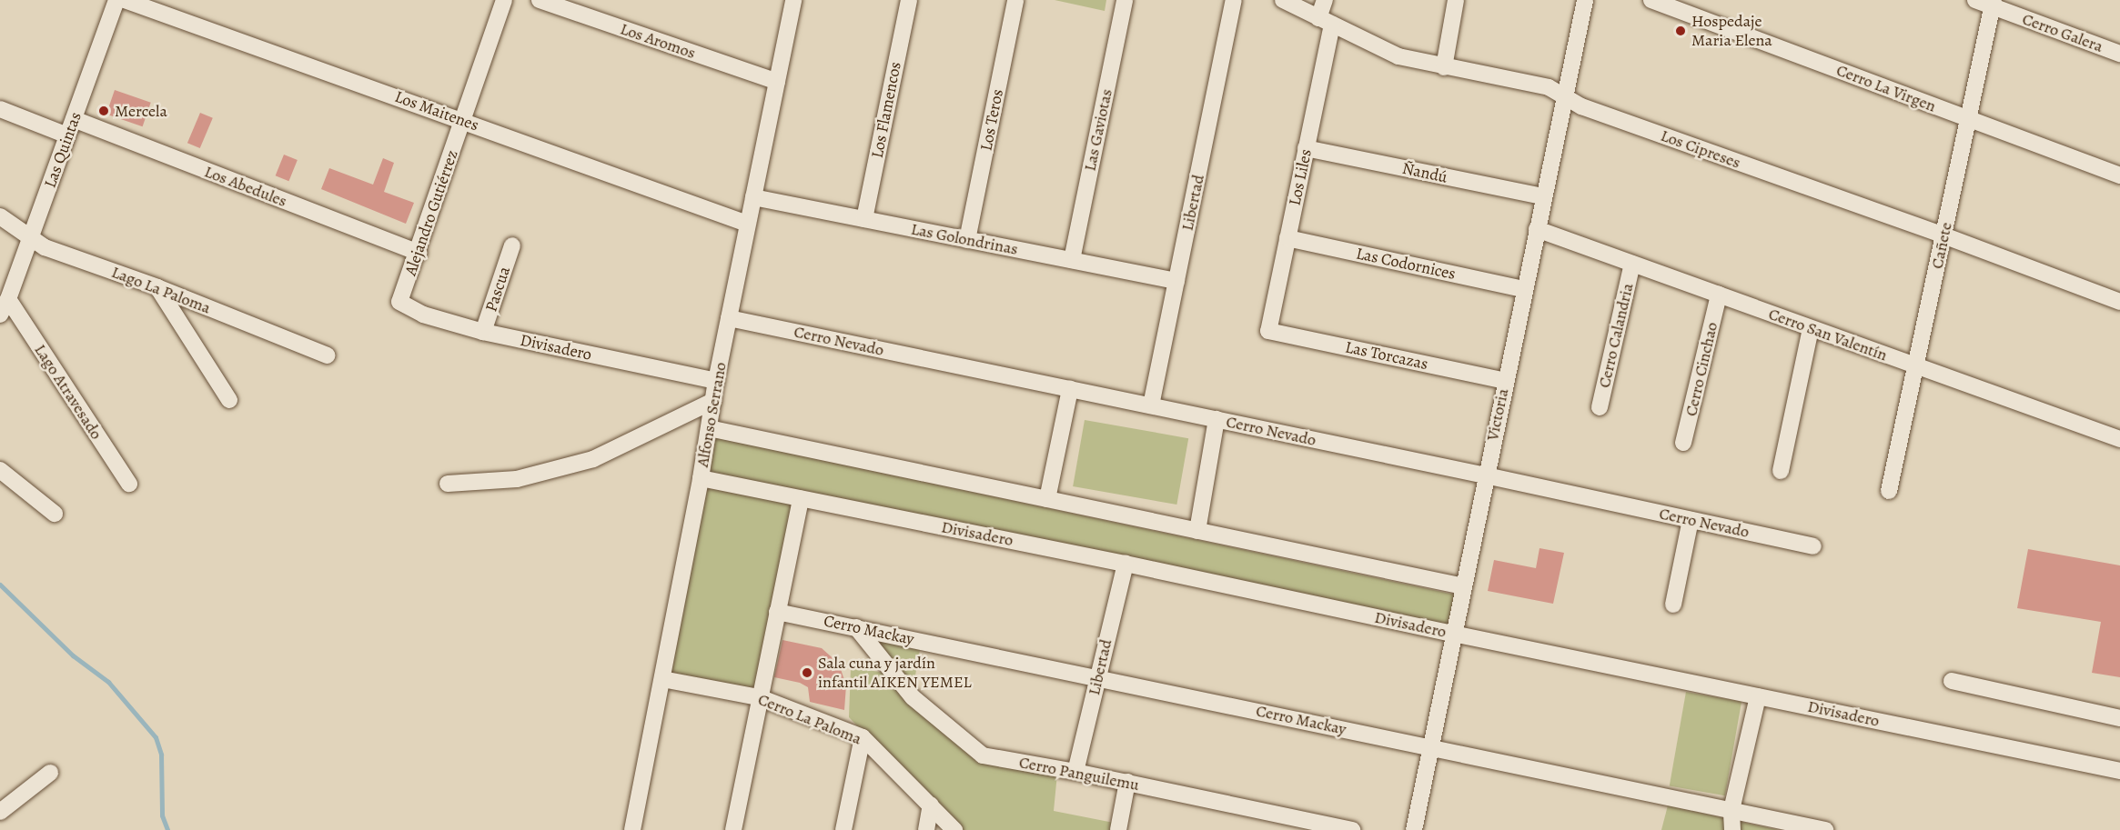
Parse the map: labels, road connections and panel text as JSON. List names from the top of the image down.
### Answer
{
  "streets": {
    "street": [
      "Cerro Galera",
      "Los Aromos",
      "Cerro La Virgen",
      "Los Flamencos",
      "Los Maitenes",
      "Los Teros",
      "Las Gaviotas",
      "Los Cipreses",
      "Las Quintas",
      "Ñandú",
      "Los Liles",
      "Los Abedules",
      "Libertad",
      "Alejandro Gutiérrez",
      "Las Golondrinas",
      "Cañete",
      "Las Codornices",
      "Pascua",
      "Lago La Paloma",
      "Cerro San Valentín",
      "Cerro Calandria",
      "Cerro Nevado",
      "Divisadero",
      "Las Torcazas",
      "Cerro Cinchao",
      "Lago Atravesado",
      "Alfonso Serrano",
      "Victoria",
      "Cerro Mackay",
      "Cerro La Paloma",
      "Cerro Panguilemu"
    ]
  },
  "crossings": [
    ["Cerro Galera", "Cañete"],
    ["Los Aromos", "Alfonso Serrano"],
    ["Cerro La Virgen", "Cañete"],
    ["Los Flamencos", "Las Golondrinas"],
    ["Los Maitenes", "Alejandro Gutiérrez"],
    ["Los Maitenes", "Alfonso Serrano"],
    ["Los Teros", "Las Golondrinas"],
    ["Las Gaviotas", "Las Golondrinas"],
    ["Los Cipreses", "Los Liles"],
    ["Los Cipreses", "Cañete"],
    ["Los Cipreses", "Victoria"],
    ["Las Quintas", "Los Abedules"],
    ["Las Quintas", "Lago La Paloma"],
    ["Las Quintas", "Lago Atravesado"],
    ["Ñandú", "Los Liles"],
    ["Ñandú", "Victoria"],
    ["Los Liles", "Las Codornices"],
    ["Los Liles", "Las Torcazas"],
    ["Los Abedules", "Alejandro Gutiérrez"],
    ["Libertad", "Las Golondrinas"],
    ["Libertad", "Cerro Nevado"],
    ["Libertad", "Divisadero"],
    ["Libertad", "Cerro Mackay"],
    ["Libertad", "Cerro Panguilemu"],
    ["Alejandro Gutiérrez", "Divisadero"],
    ["Las Golondrinas", "Alfonso Serrano"],
    ["Cañete", "Cerro San Valentín"],
    ["Las Codornices", "Victoria"],
    ["Pascua", "Divisadero"],
    ["Cerro San Valentín", "Cerro Calandria"],
    ["Cerro San Valentín", "Cerro Cinchao"],
    ["Cerro San Valentín", "Victoria"],
    ["Cerro Nevado", "Alfonso Serrano"],
    ["Cerro Nevado", "Victoria"],
    ["Divisadero", "Alfonso Serrano"],
    ["Divisadero", "Victoria"],
    ["Las Torcazas", "Victoria"],
    ["Alfonso Serrano", "Cerro La Paloma"],
    ["Victoria", "Cerro Mackay"],
    ["Cerro Mackay", "Cerro Panguilemu"]
  ],
  "places": ["Hospedaje Maria Elena", "Mercela", "Sala cuna y jardín infantil AIKEN YEMEL"]
}
